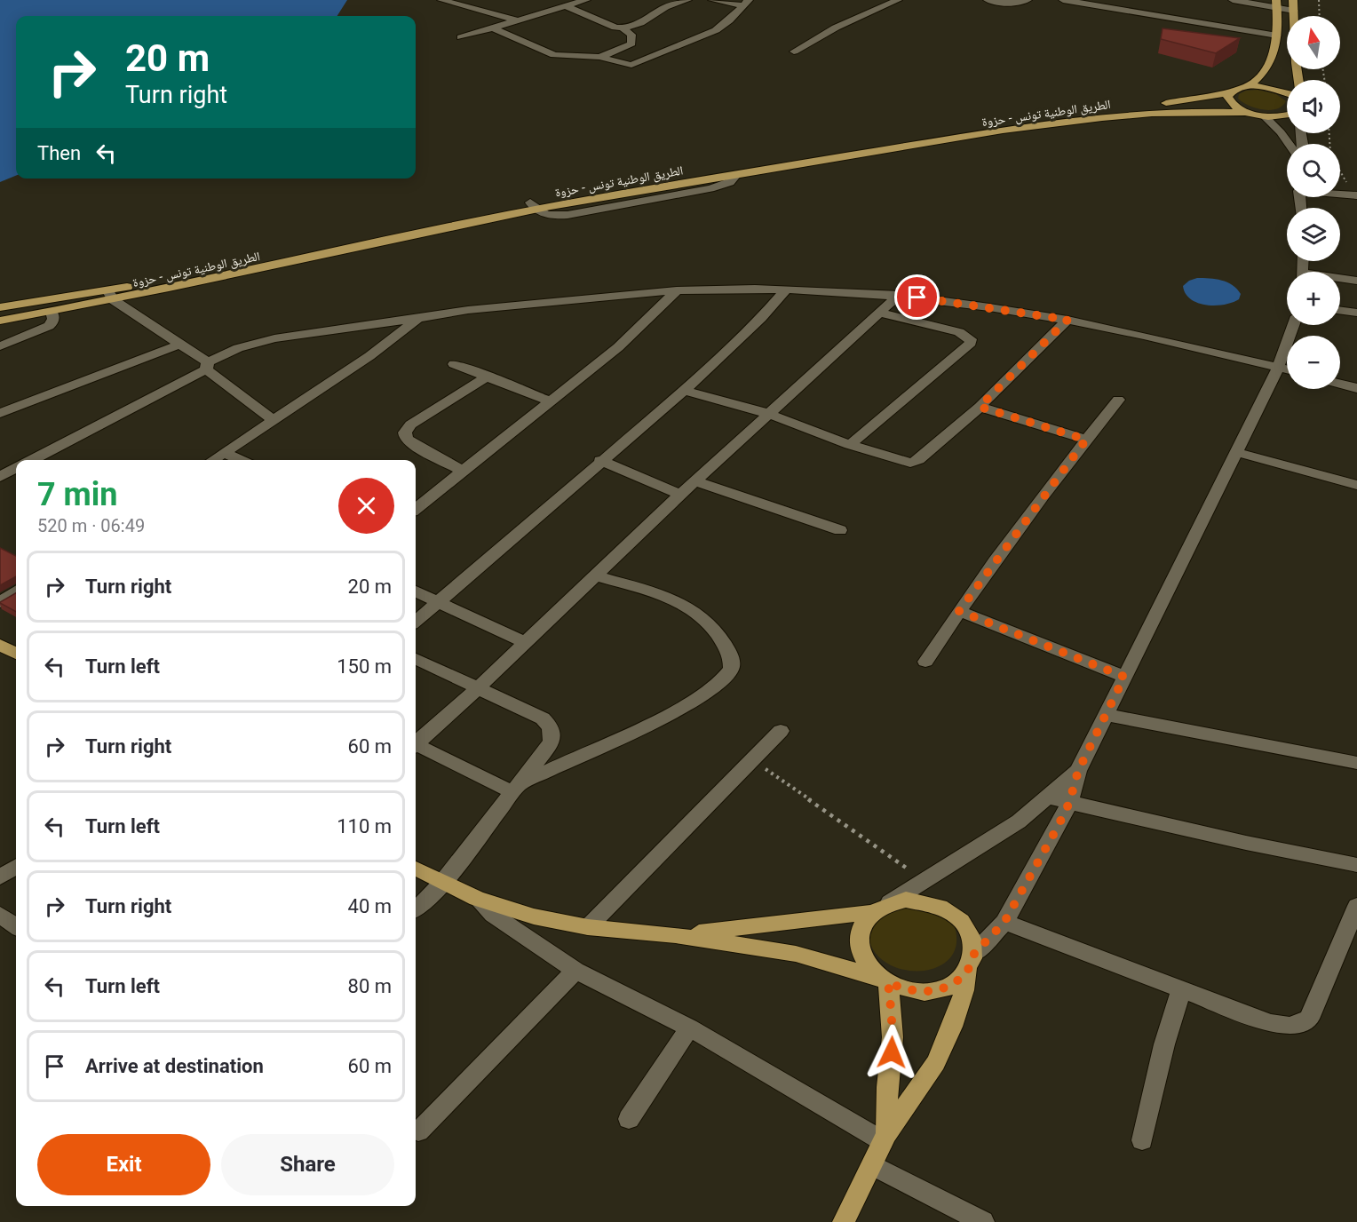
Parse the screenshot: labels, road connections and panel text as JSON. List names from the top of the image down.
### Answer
{
  "streets": {
    "main road": ["الطريق الوطنية تونس - حزوة"]
  },
  "north": "top",
  "page": {
    "map_buttons": ["+", "−"],
    "turn": ["20 m", "Turn right"],
    "then": "Then",
    "heading": ["7 min", "520 m · 06:49"],
    "list": [
      {
        "name": "Turn right",
        "value": "20 m"
      },
      {
        "name": "Turn left",
        "value": "150 m"
      },
      {
        "name": "Turn right",
        "value": "60 m"
      },
      {
        "name": "Turn left",
        "value": "110 m"
      },
      {
        "name": "Turn right",
        "value": "40 m"
      },
      {
        "name": "Turn left",
        "value": "80 m"
      },
      {
        "name": "Arrive at destination",
        "value": "60 m"
      }
    ],
    "buttons": ["Exit", "Share"]
  }
}
